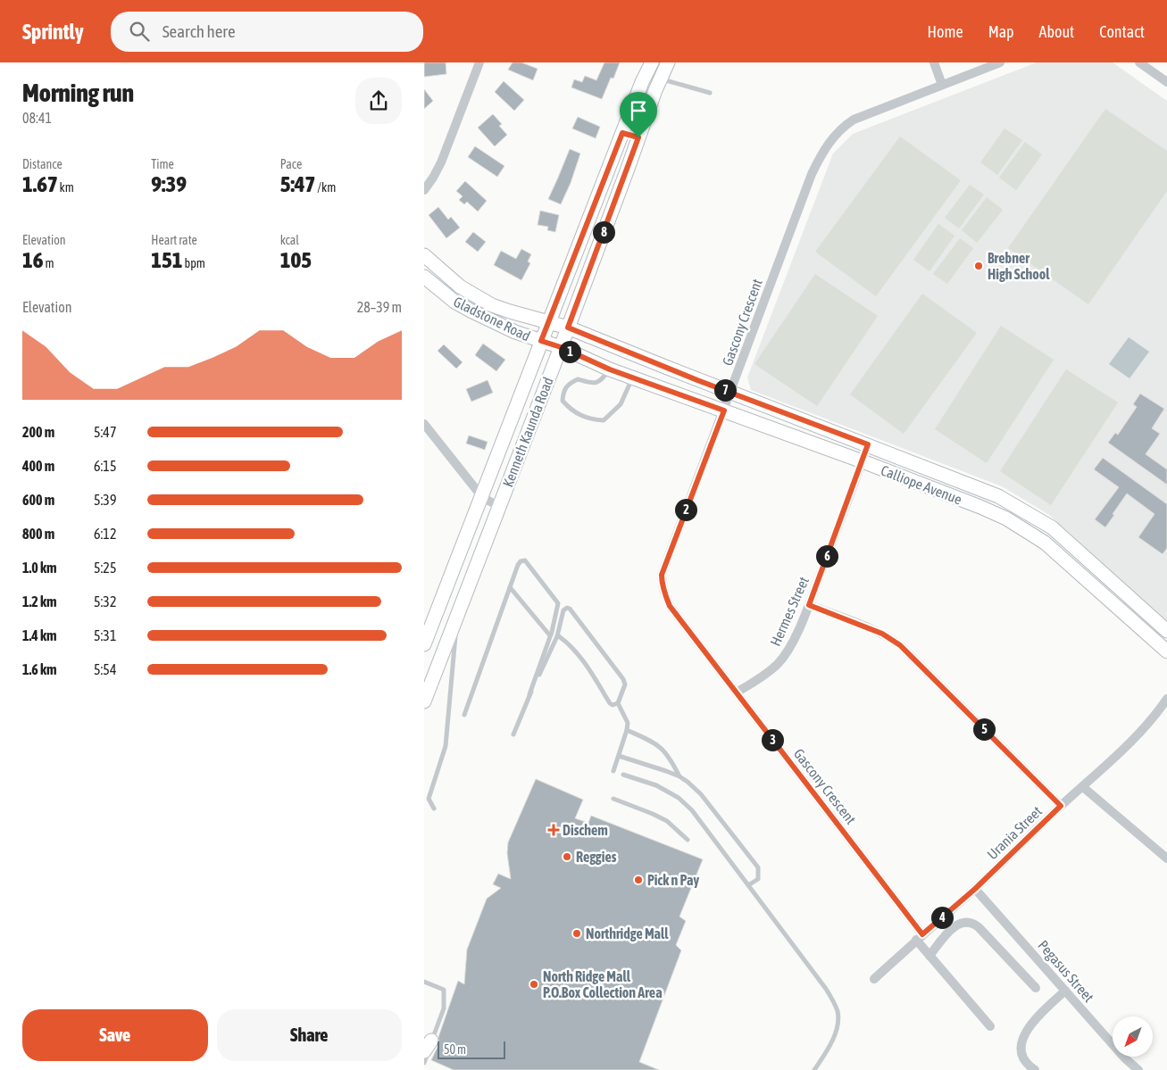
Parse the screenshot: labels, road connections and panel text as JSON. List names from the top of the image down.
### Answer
{
  "streets": {
    "street": [
      "Gladstone Road",
      "Gascony Crescent",
      "Kenneth Kaunda Road",
      "Calliope Avenue",
      "Hermes Street",
      "Urania Street",
      "Pegasus Street"
    ]
  },
  "crossings": [
    ["Gladstone Road", "Kenneth Kaunda Road"],
    ["Gladstone Road", "Calliope Avenue"],
    ["Gascony Crescent", "Calliope Avenue"],
    ["Gascony Crescent", "Hermes Street"],
    ["Gascony Crescent", "Urania Street"],
    ["Kenneth Kaunda Road", "Calliope Avenue"],
    ["Calliope Avenue", "Hermes Street"],
    ["Urania Street", "Pegasus Street"]
  ],
  "places": {
    "other": [
      "Brebner High School",
      "Reggies",
      "Pick n Pay",
      "Northridge Mall",
      "North Ridge Mall P.O.Box Collection Area"
    ],
    "health": ["Dischem"]
  },
  "scale_bar": "50 m",
  "north": "bottom left",
  "page": {
    "header": "Sprintly",
    "search": "Search here",
    "nav": [
      "Home",
      "Map",
      "About",
      "Contact"
    ],
    "heading": ["Morning run", "08:41"],
    "stats": [
      ["Distance", "1.67 km"],
      ["Time", "9:39"],
      ["Pace", "5:47 /km"],
      ["Elevation", "16 m"],
      ["Heart rate", "151 bpm"],
      ["kcal", "105"]
    ],
    "pins": [
      "8",
      "1",
      "7",
      "2",
      "6",
      "5",
      "3",
      "4"
    ],
    "chart": ["Elevation", "28–39 m"],
    "list": [
      {
        "name": "200 m",
        "note": "5:47"
      },
      {
        "name": "400 m",
        "note": "6:15"
      },
      {
        "name": "600 m",
        "note": "5:39"
      },
      {
        "name": "800 m",
        "note": "6:12"
      },
      {
        "name": "1.0 km",
        "note": "5:25"
      },
      {
        "name": "1.2 km",
        "note": "5:32"
      },
      {
        "name": "1.4 km",
        "note": "5:31"
      },
      {
        "name": "1.6 km",
        "note": "5:54"
      }
    ],
    "buttons": ["Save", "Share"],
    "scale": "50 m"
  }
}
